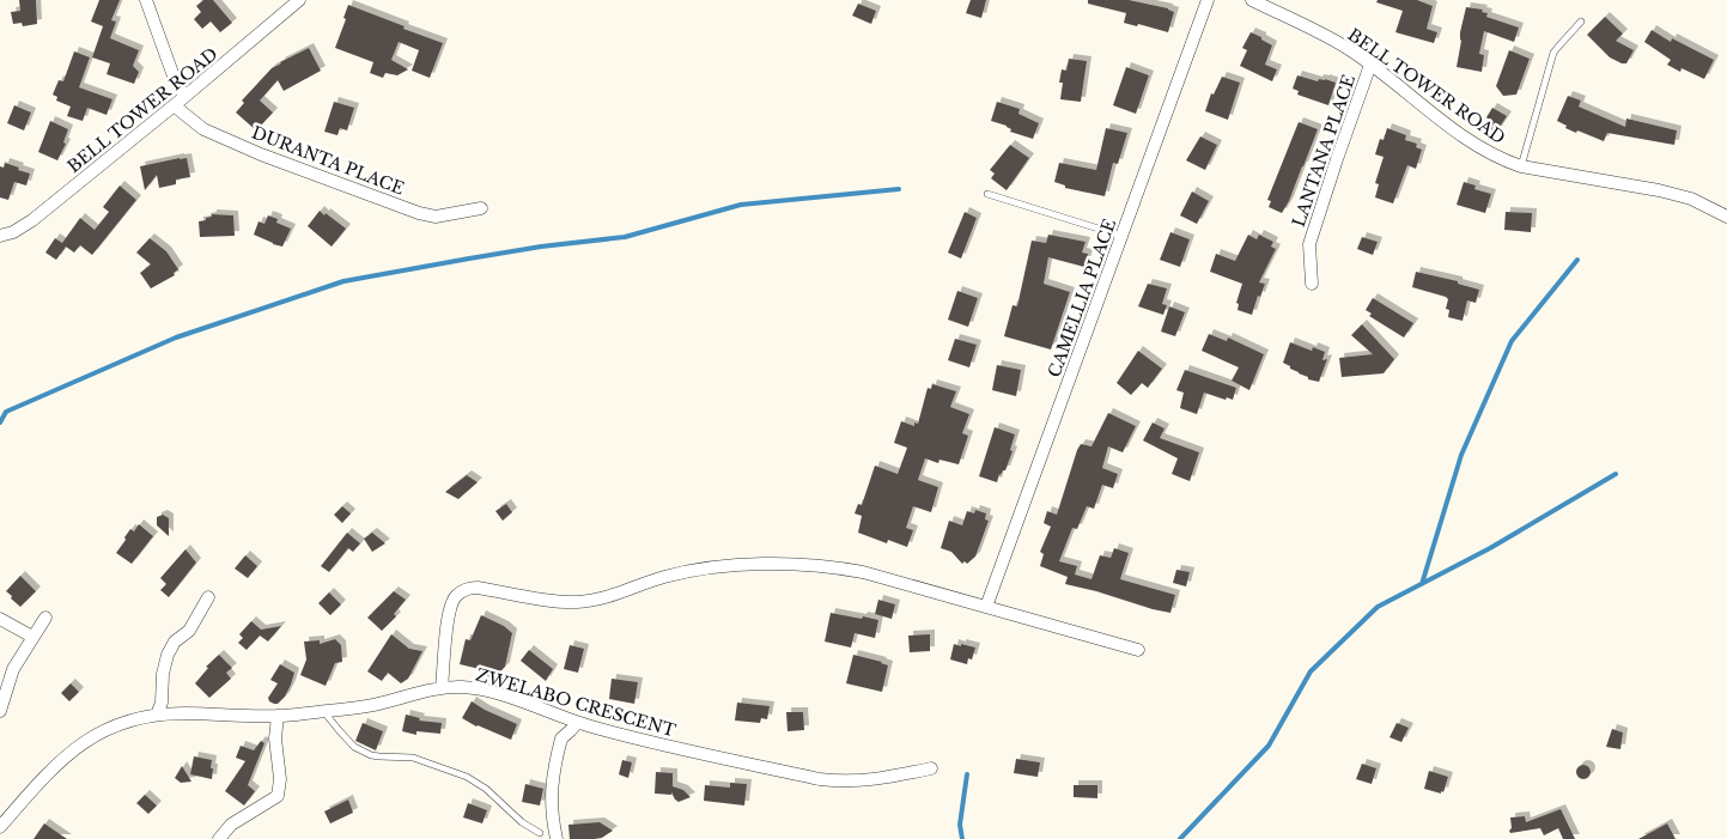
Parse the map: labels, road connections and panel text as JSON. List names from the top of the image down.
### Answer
{
  "streets": {
    "street": [
      "BELL TOWER ROAD",
      "LANTANA PLACE",
      "DURANTA PLACE",
      "CAMELLIA PLACE",
      "ZWELABO CRESCENT"
    ]
  },
  "crossings": [
    ["BELL TOWER ROAD", "LANTANA PLACE"],
    ["BELL TOWER ROAD", "DURANTA PLACE"]
  ]
}
